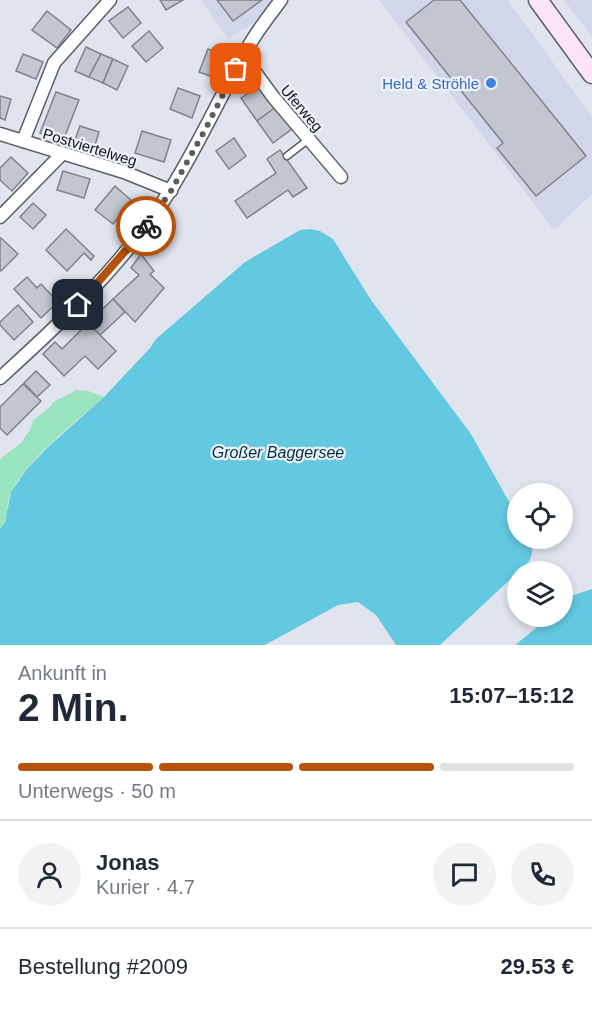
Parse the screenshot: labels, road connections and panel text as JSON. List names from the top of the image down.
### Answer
{
  "streets": {
    "street": ["Uferweg", "Postviertelweg"]
  },
  "water": ["Großer Baggersee"],
  "places": ["Held & Ströhle"],
  "page": {
    "heading": ["2 Min.", "Ankunft in", "15:07–15:12"],
    "panel": [
      "Jonas",
      "Kurier · 4.7",
      "Bestellung #2009",
      "29.53 €"
    ],
    "bar": "Unterwegs · 50 m"
  }
}
